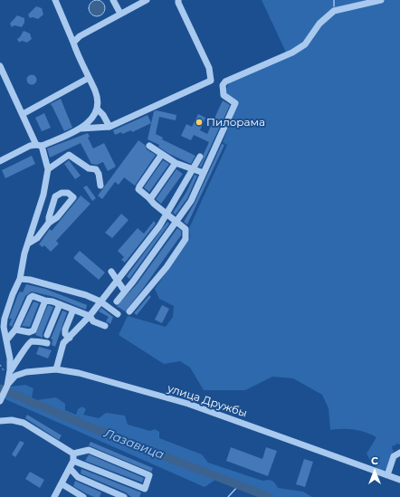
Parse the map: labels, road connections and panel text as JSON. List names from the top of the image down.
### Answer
{
  "streets": {
    "street": ["улица Дружбы"]
  },
  "water": ["Лазавица"],
  "places": ["Пилорама"],
  "north": "top"
}
